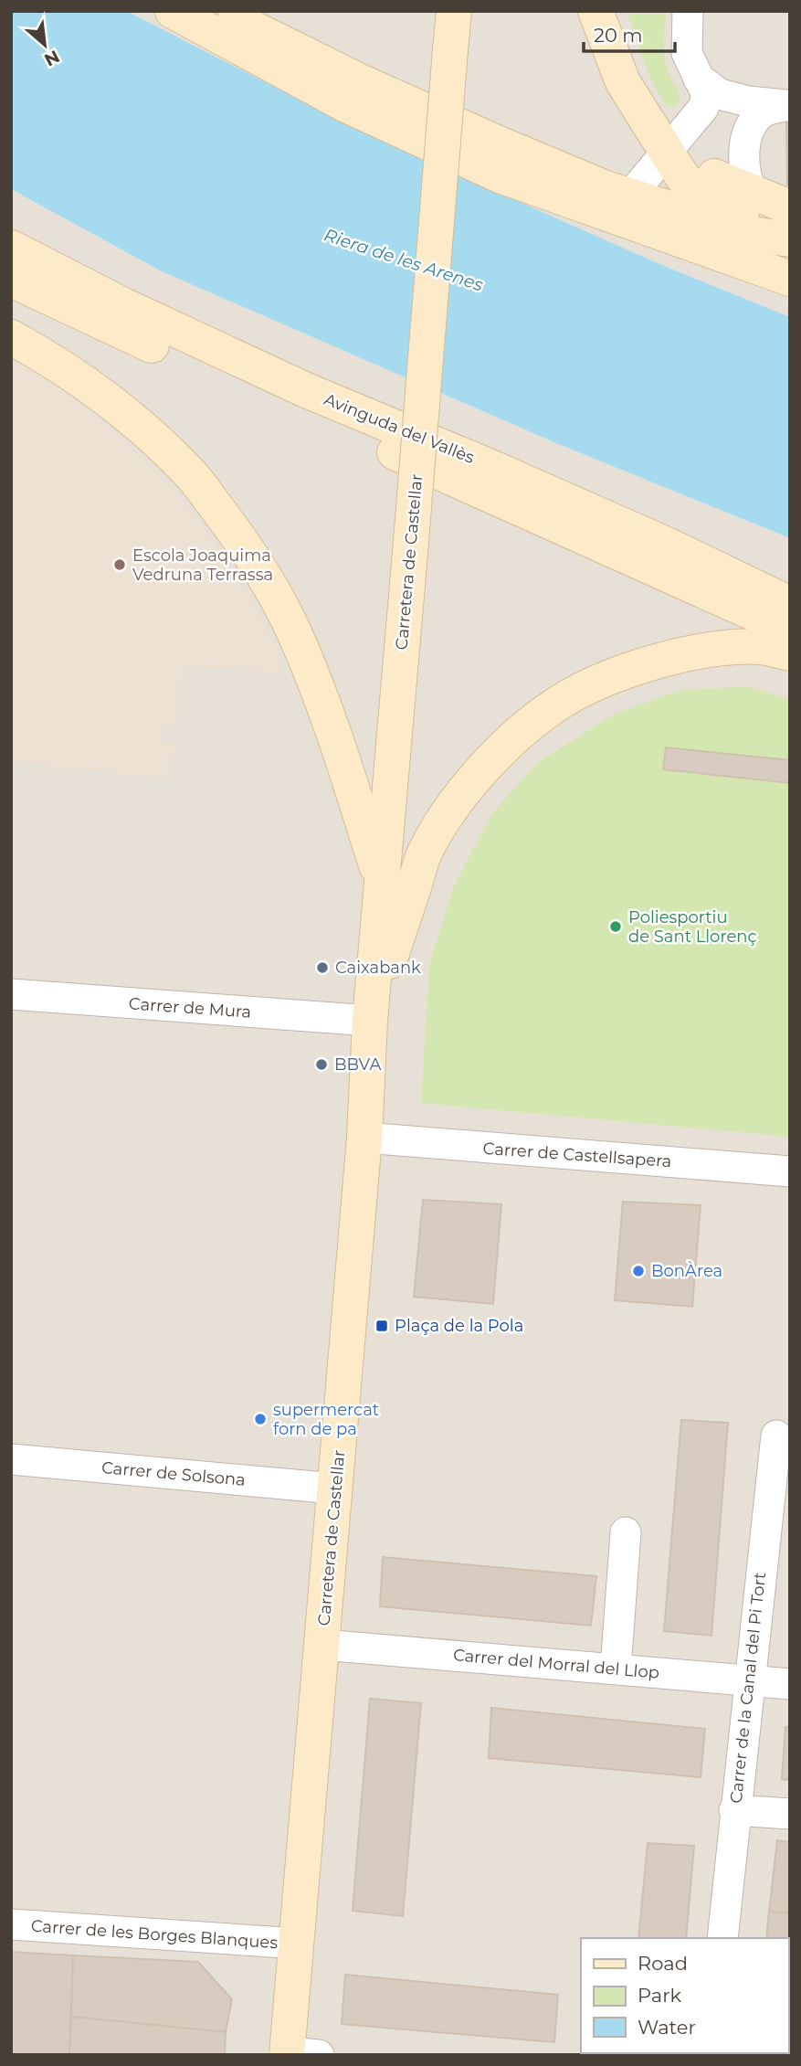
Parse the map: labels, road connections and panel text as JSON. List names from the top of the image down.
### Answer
{
  "streets": {
    "main road": ["Avinguda del Vallès", "Carretera de Castellar"],
    "street": [
      "Carrer de Mura",
      "Carrer de Castellsapera",
      "Carrer de Solsona",
      "Carrer del Morral del Llop",
      "Carrer de la Canal del Pi Tort",
      "Carrer de les Borges Blanques"
    ]
  },
  "crossings": [
    ["Carretera de Castellar", "Carrer de Mura"],
    ["Carretera de Castellar", "Carrer de Castellsapera"],
    ["Carretera de Castellar", "Carrer de Solsona"],
    ["Carretera de Castellar", "Carrer del Morral del Llop"],
    ["Carretera de Castellar", "Carrer de les Borges Blanques"],
    ["Carrer del Morral del Llop", "Carrer de la Canal del Pi Tort"]
  ],
  "water": ["Riera de les Arenes"],
  "places": {
    "other": [
      "Escola Joaquima Vedruna Terrassa",
      "Poliesportiu de Sant Llorenç",
      "Caixabank",
      "BBVA",
      "BonÀrea",
      "supermercat forn de pa"
    ],
    "transit": ["Plaça de la Pola"]
  },
  "legend": ["Road", "Park", "Water"],
  "scale_bar": "20 m",
  "north": "bottom right"
}
